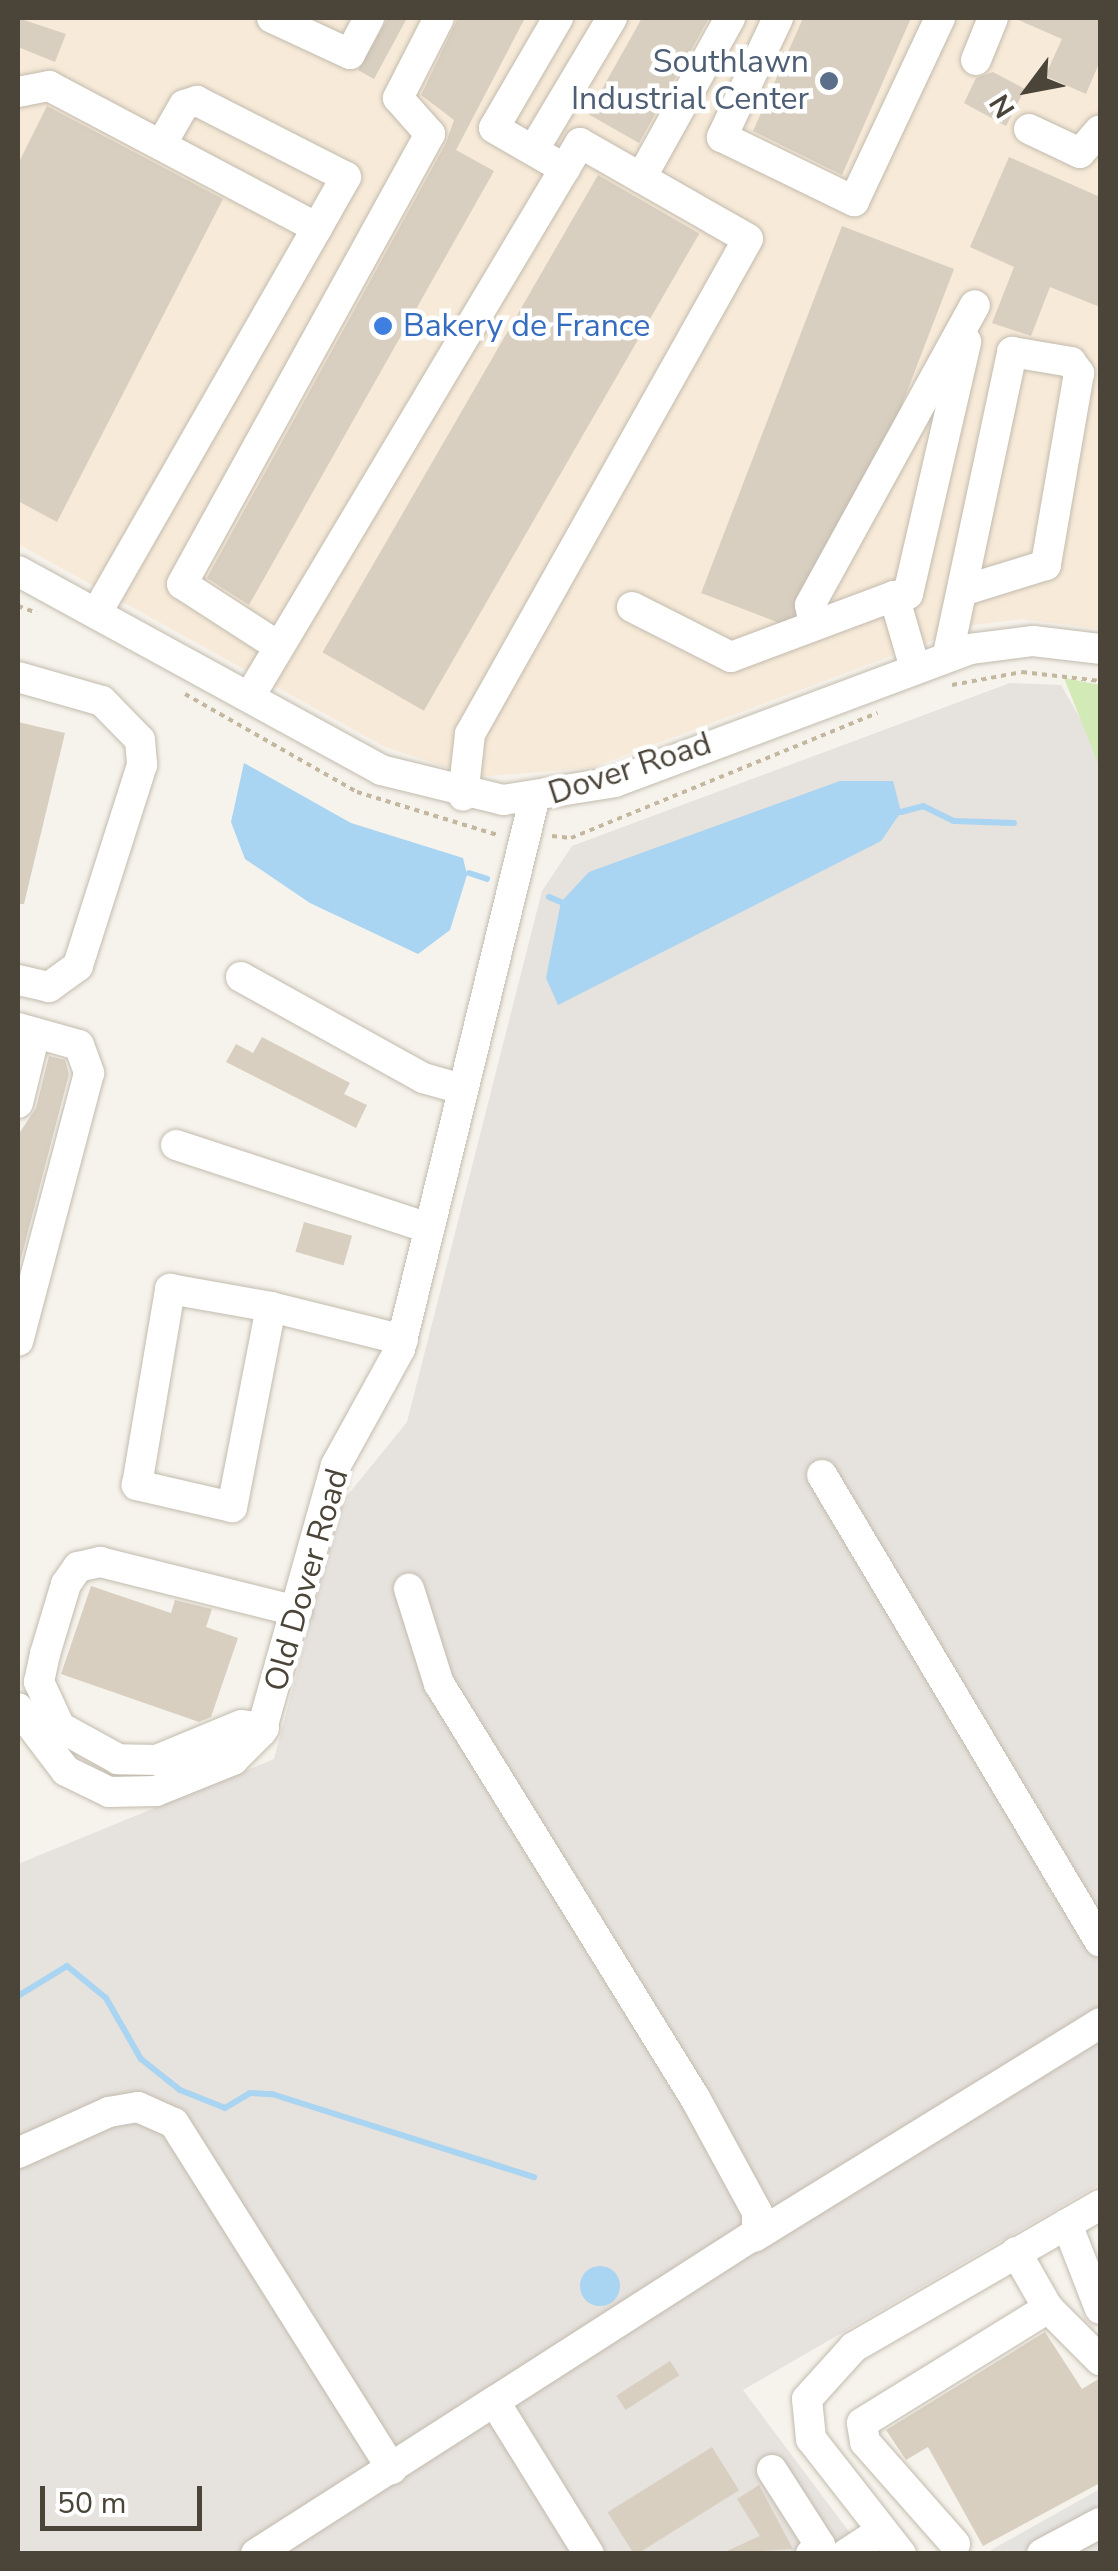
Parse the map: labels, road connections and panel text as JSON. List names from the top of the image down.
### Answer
{
  "streets": {
    "street": ["Dover Road", "Old Dover Road"]
  },
  "crossings": [
    ["Dover Road", "Old Dover Road"]
  ],
  "places": ["Southlawn Industrial Center", "Bakery de France"],
  "scale_bar": "50 m",
  "north": "bottom left"
}
